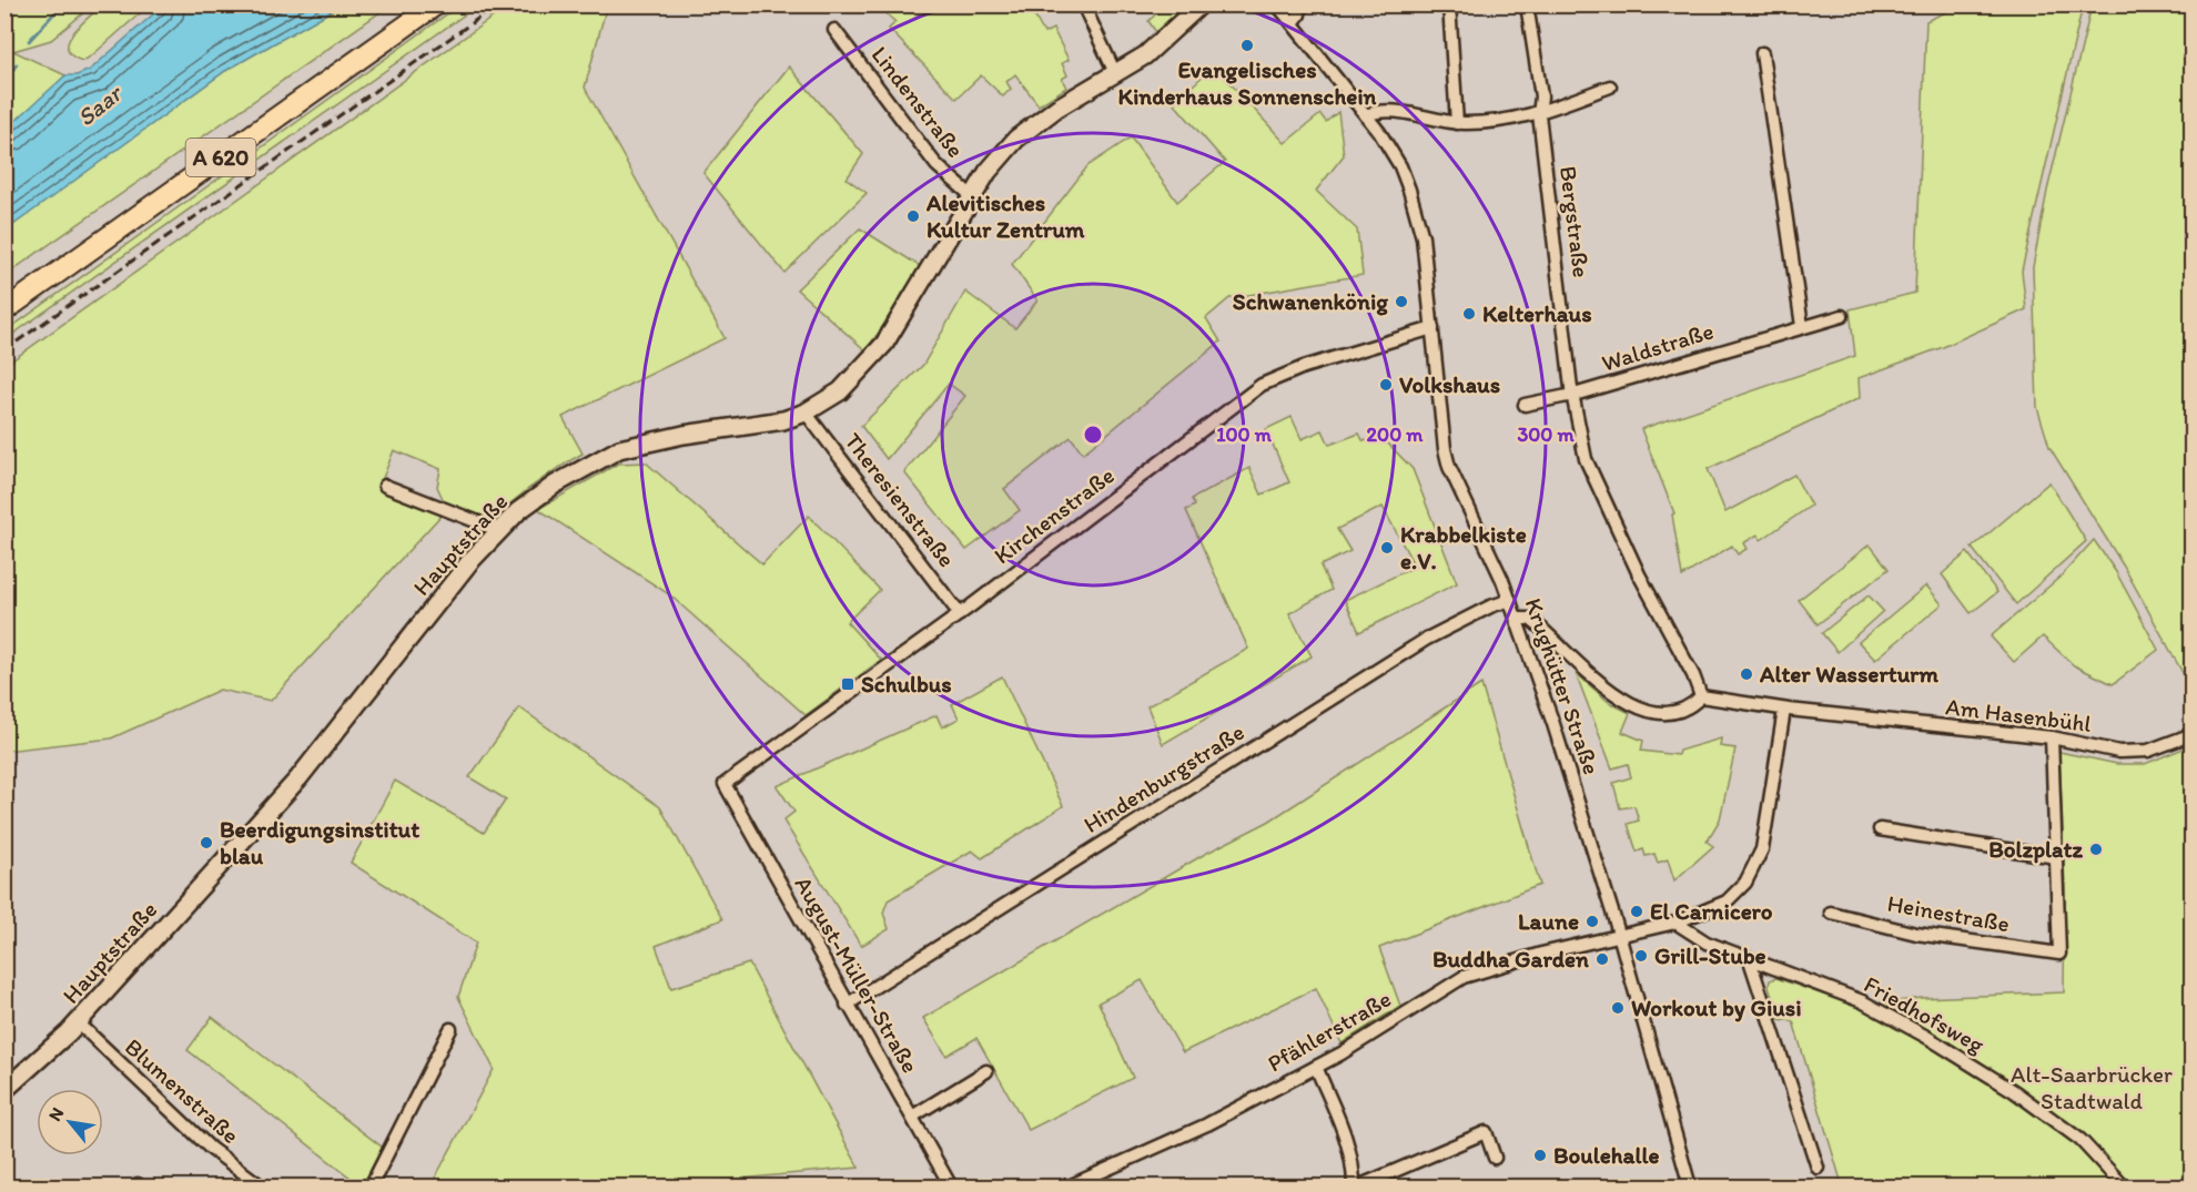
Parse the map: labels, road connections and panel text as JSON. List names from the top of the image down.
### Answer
{
  "streets": {
    "highway": ["A 620"],
    "main road": ["Hauptstraße"],
    "street": [
      "Lindenstraße",
      "Bergstraße",
      "Waldstraße",
      "Theresienstraße",
      "Kirchenstraße",
      "Krughütter Straße",
      "Am Hasenbühl",
      "Hindenburgstraße",
      "Heinestraße",
      "August-Müller-Straße",
      "Friedhofsweg",
      "Pfählerstraße",
      "Blumenstraße"
    ]
  },
  "crossings": [
    ["Lindenstraße", "Hauptstraße"],
    ["Bergstraße", "Waldstraße"],
    ["Bergstraße", "Am Hasenbühl"],
    ["Theresienstraße", "Kirchenstraße"],
    ["Theresienstraße", "Hauptstraße"],
    ["Kirchenstraße", "Krughütter Straße"],
    ["Kirchenstraße", "August-Müller-Straße"],
    ["Hauptstraße", "Blumenstraße"],
    ["Krughütter Straße", "Hindenburgstraße"],
    ["Krughütter Straße", "Pfählerstraße"],
    ["Am Hasenbühl", "Pfählerstraße"],
    ["Hindenburgstraße", "August-Müller-Straße"],
    ["Friedhofsweg", "Pfählerstraße"]
  ],
  "water": ["Saar"],
  "parks": ["Alt-Saarbrücker Stadtwald"],
  "places": {
    "other": [
      "Evangelisches Kinderhaus Sonnenschein",
      "Alevitisches Kultur Zentrum",
      "Schwanenkönig",
      "Kelterhaus",
      "Volkshaus",
      "Krabbelkiste e.V.",
      "Alter Wasserturm",
      "Beerdigungsinstitut blau",
      "Bolzplatz",
      "El Carnicero",
      "Laune",
      "Grill-Stube",
      "Buddha Garden",
      "Workout by Giusi",
      "Boulehalle"
    ],
    "transit": ["Schulbus"]
  },
  "north": "top left",
  "rings": ["100 m", "200 m", "300 m"]
}
